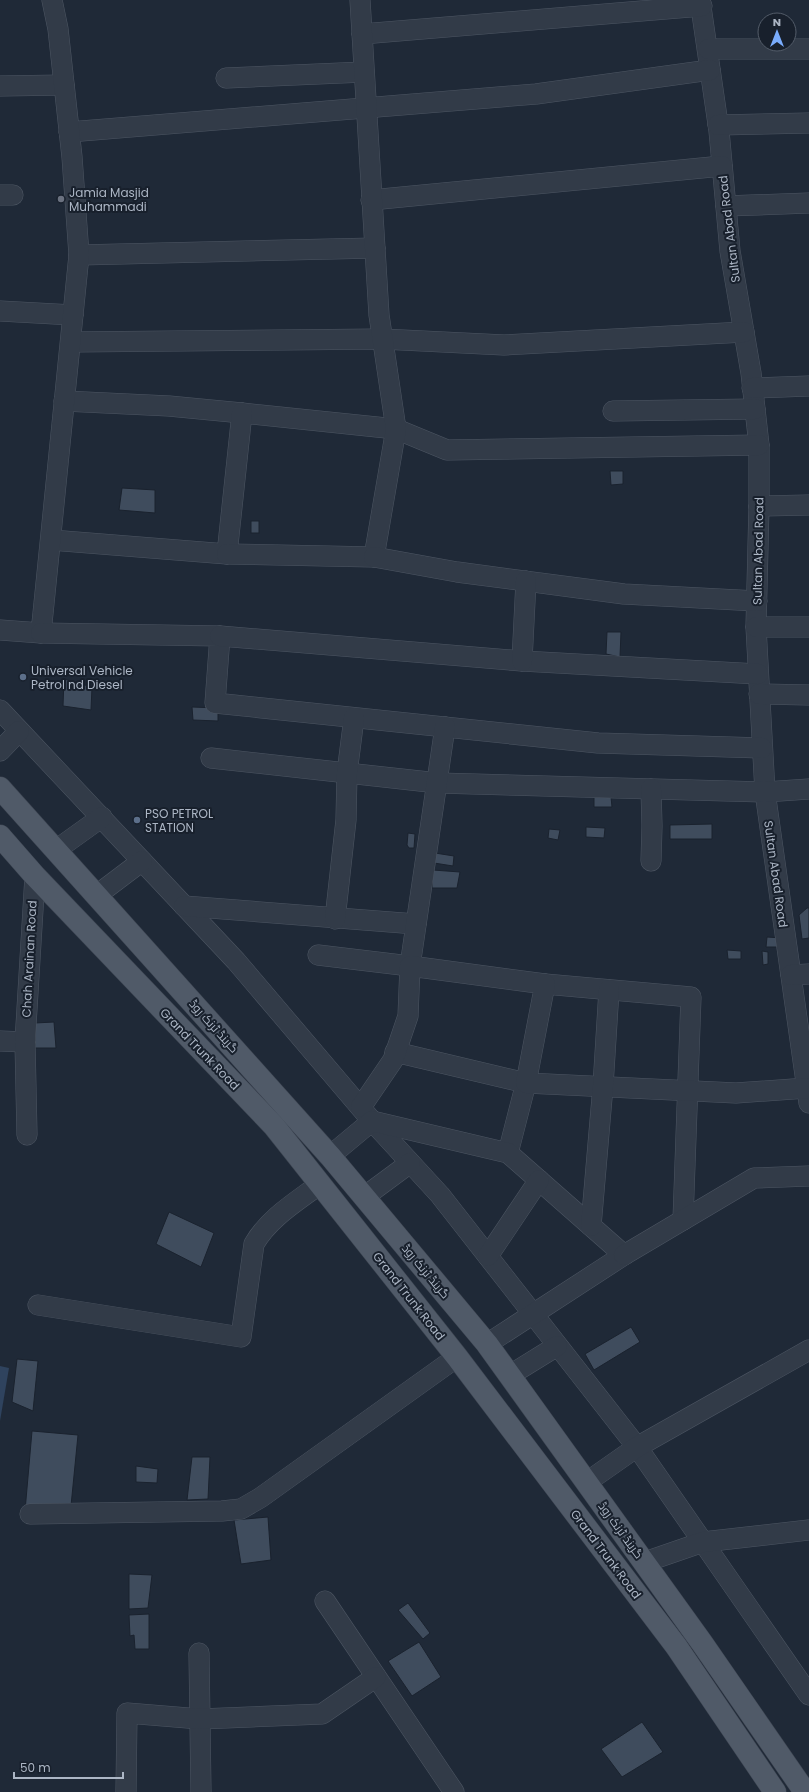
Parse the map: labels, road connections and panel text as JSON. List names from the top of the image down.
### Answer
{
  "streets": {
    "main road": ["گرینڈ ٹرنک روڈ", "Grand Trunk Road"],
    "street": ["Sultan Abad Road", "Chah Arainan Road"]
  },
  "crossings": [
    ["Chah Arainan Road", "Grand Trunk Road"]
  ],
  "places": ["Jamia Masjid Muhammadi", "Universal Vehicle Petrol nd Diesel", "PSO PETROL STATION"],
  "scale_bar": "50 m",
  "north": "top"
}
